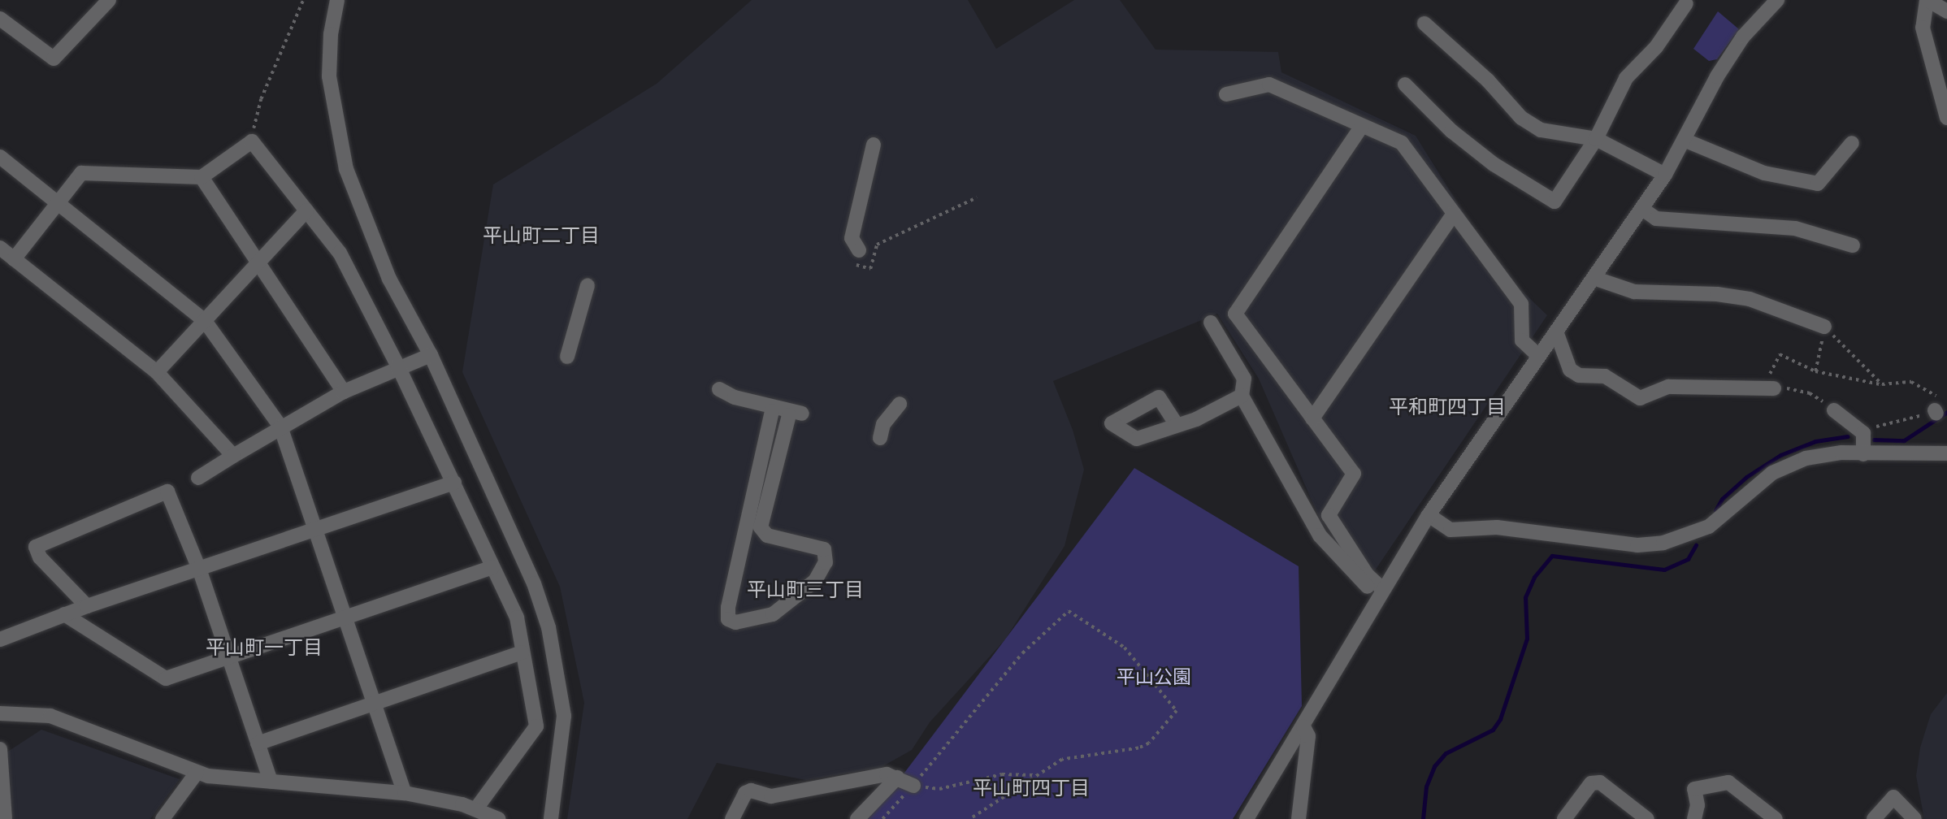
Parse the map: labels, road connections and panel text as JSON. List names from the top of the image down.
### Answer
{
  "districts": [
    "平山町二丁目",
    "平和町四丁目",
    "平山町三丁目",
    "平山町一丁目",
    "平山町四丁目"
  ],
  "parks": ["平山公園"]
}
